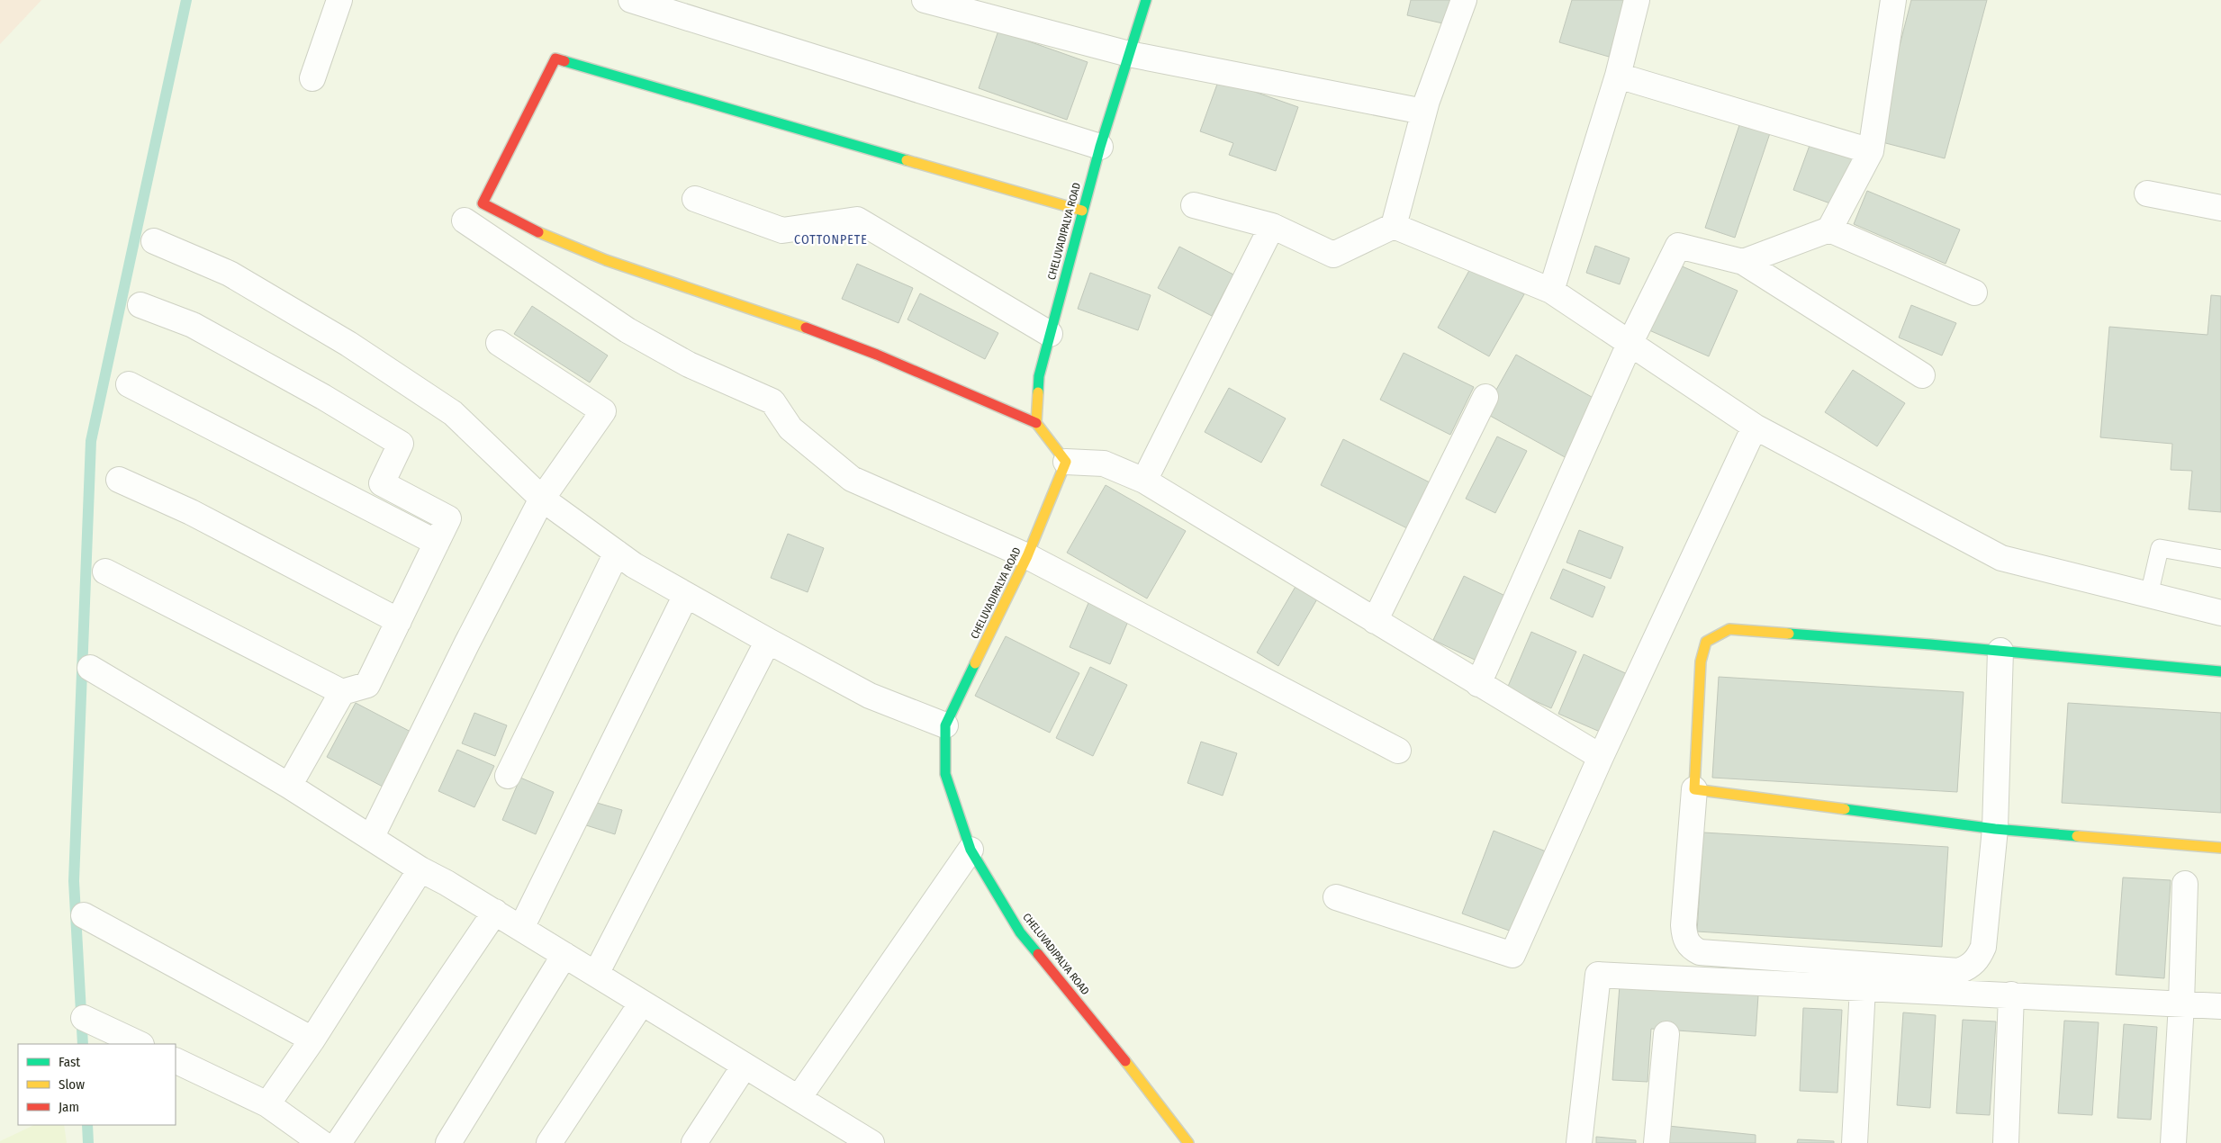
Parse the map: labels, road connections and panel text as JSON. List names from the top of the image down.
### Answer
{
  "streets": {
    "street": ["CHELUVADIPALYA ROAD"]
  },
  "districts": ["COTTONPETE"],
  "legend": ["Fast", "Slow", "Jam"]
}
